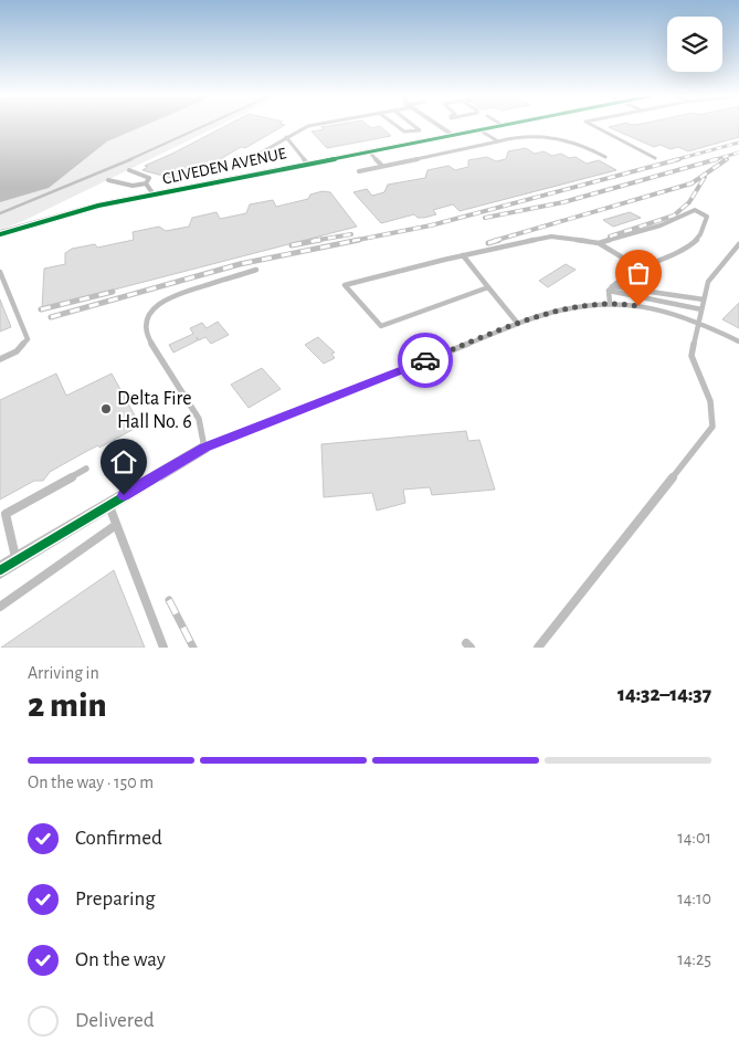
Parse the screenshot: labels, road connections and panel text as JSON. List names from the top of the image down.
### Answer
{
  "streets": {
    "street": ["CLIVEDEN AVENUE"]
  },
  "places": ["Delta Fire Hall No. 6"],
  "page": {
    "heading": ["2 min", "Arriving in", "14:32–14:37"],
    "bar": "On the way · 150 m",
    "list": [
      ["Confirmed", "14:01"],
      ["Preparing", "14:10"],
      ["On the way", "14:25"],
      "Delivered"
    ]
  }
}
